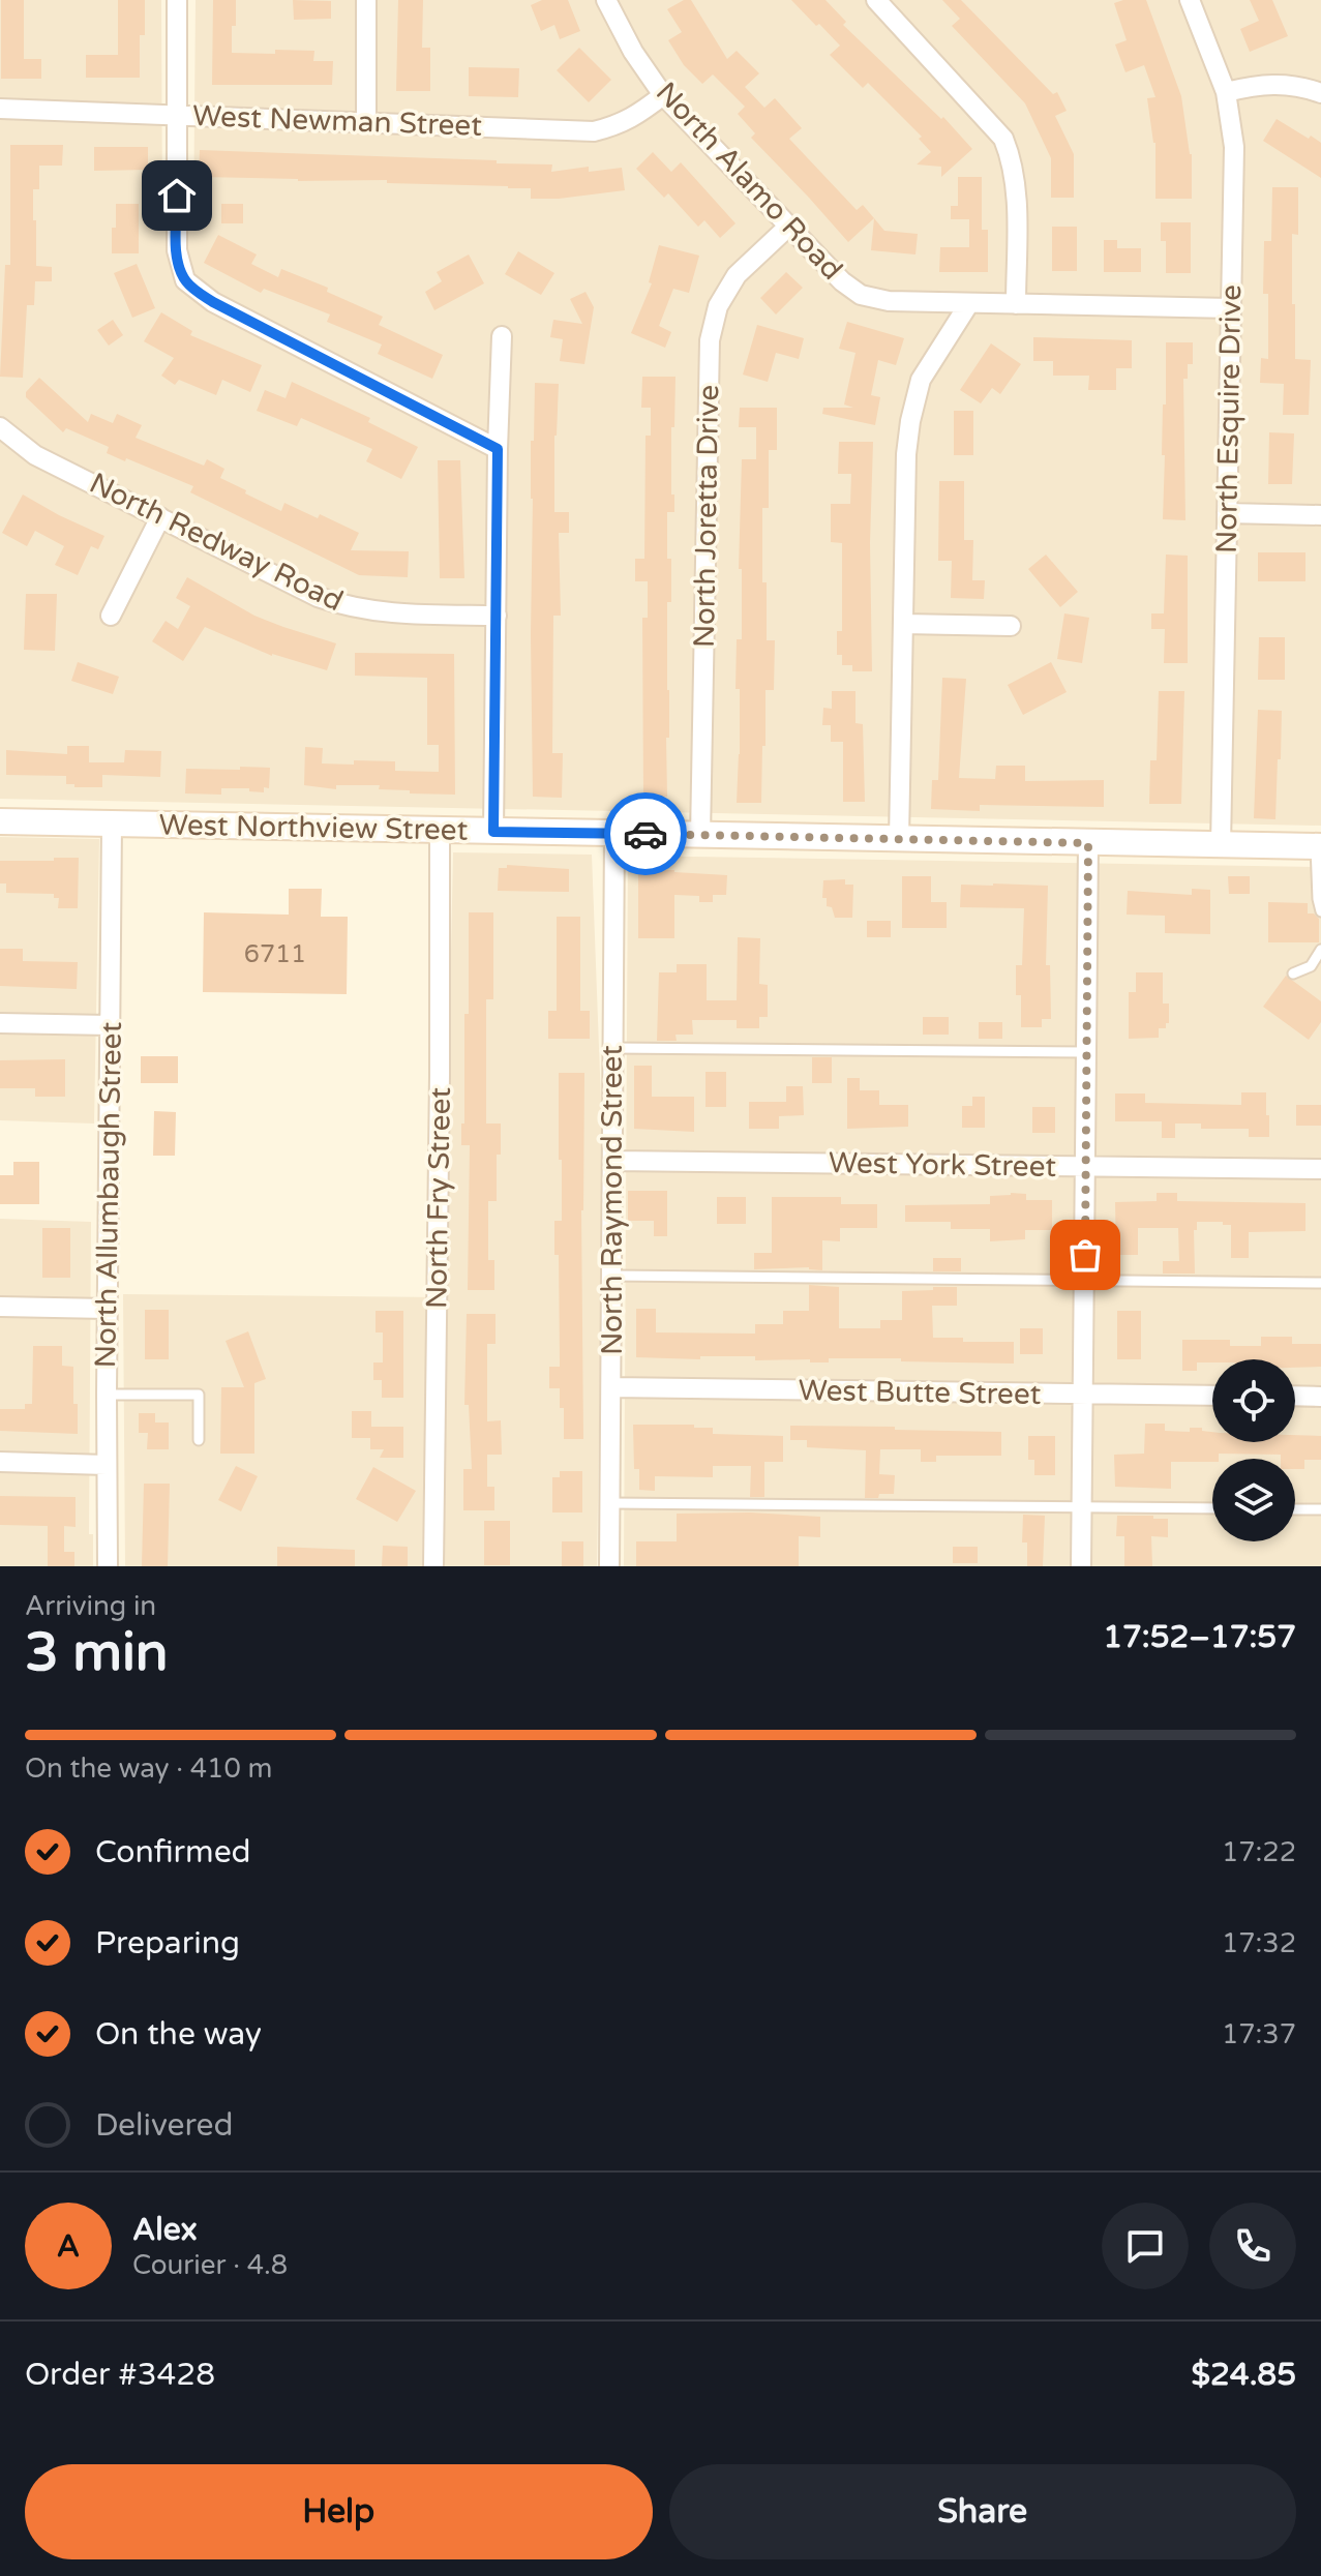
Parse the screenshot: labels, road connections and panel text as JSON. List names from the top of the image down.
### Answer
{
  "streets": {
    "street": [
      "West Newman Street",
      "North Alamo Road",
      "North Esquire Drive",
      "North Joretta Drive",
      "North Redway Road",
      "West Northview Street",
      "West York Street",
      "North Allumbaugh Street",
      "North Fry Street",
      "North Raymond Street",
      "West Butte Street"
    ]
  },
  "crossings": [
    ["West Newman Street", "North Alamo Road"],
    ["North Alamo Road", "North Esquire Drive"],
    ["North Alamo Road", "North Joretta Drive"],
    ["North Esquire Drive", "West Northview Street"],
    ["North Joretta Drive", "West Northview Street"],
    ["West Northview Street", "North Allumbaugh Street"],
    ["West Northview Street", "North Fry Street"],
    ["West Northview Street", "North Raymond Street"],
    ["West York Street", "North Raymond Street"],
    ["North Raymond Street", "West Butte Street"]
  ],
  "house_numbers": ["6711"],
  "page": {
    "heading": ["3 min", "Arriving in", "17:52–17:57"],
    "panel": [
      "Alex",
      "Courier · 4.8",
      "Order #3428",
      "$24.85"
    ],
    "bar": "On the way · 410 m",
    "list": [
      ["Confirmed", "17:22"],
      ["Preparing", "17:32"],
      ["On the way", "17:37"],
      "Delivered"
    ],
    "round": "A",
    "buttons": ["Help", "Share"]
  }
}
